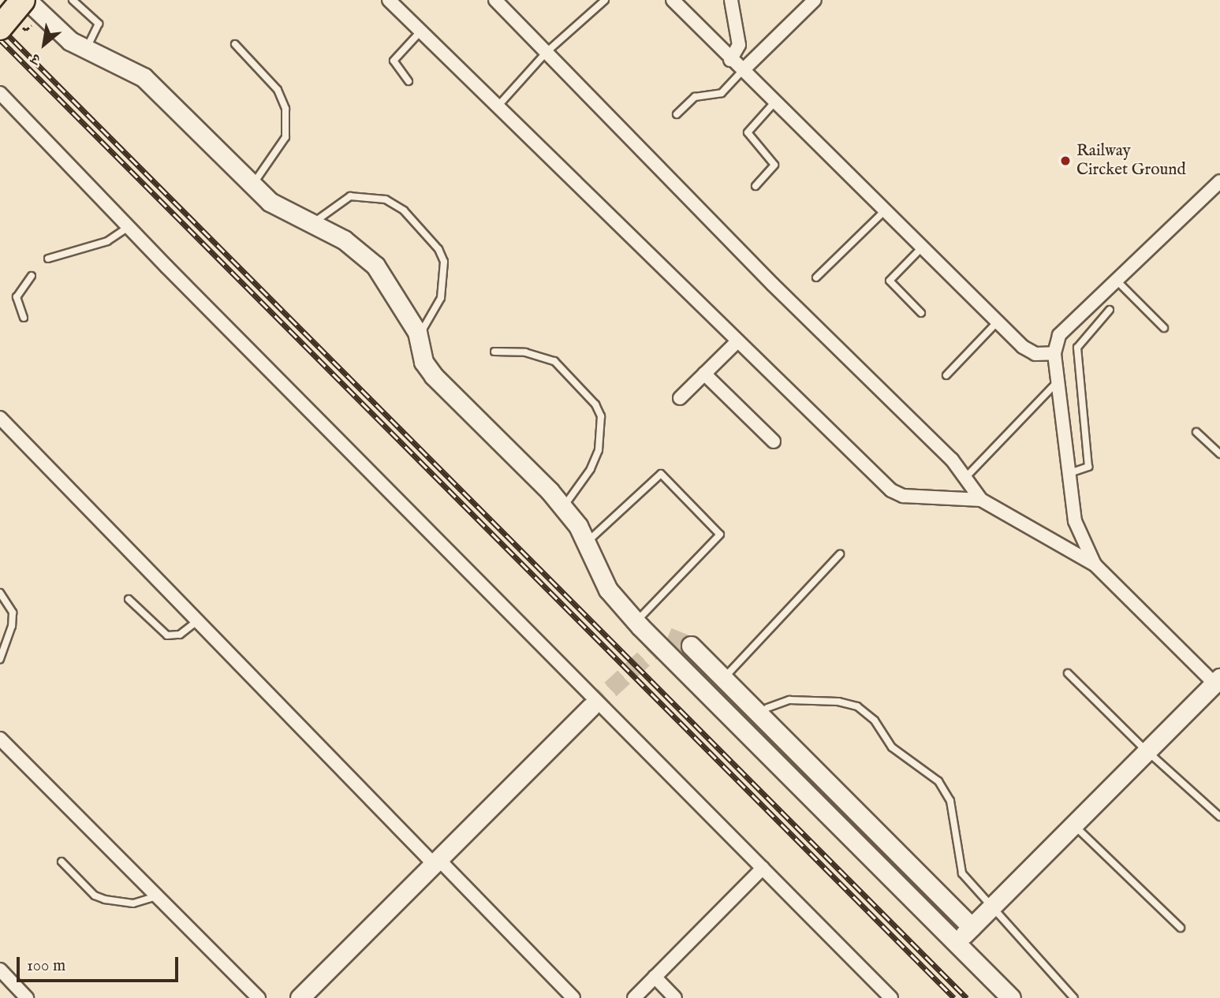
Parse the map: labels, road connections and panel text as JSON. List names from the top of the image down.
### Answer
{
  "places": ["Railway Circket Ground"],
  "scale_bar": "100 m",
  "north": "bottom left"
}
